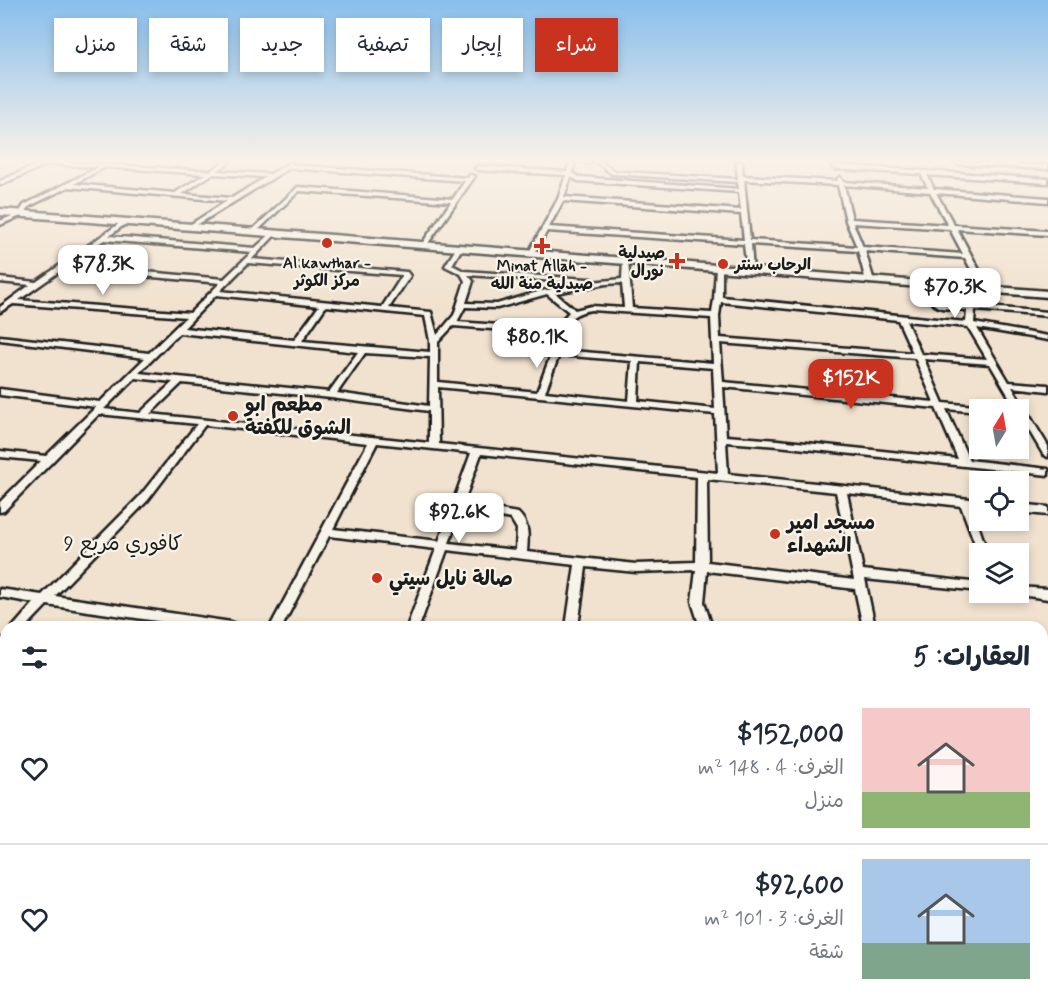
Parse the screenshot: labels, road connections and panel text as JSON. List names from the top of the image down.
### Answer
{
  "districts": ["كافوري مربع 9"],
  "places": {
    "other": [
      "Al kawthar - مركز الكوثر",
      "الرحاب سنتر",
      "مطعم ابو الشوق للكفتة",
      "مسجد امير الشهداء",
      "صالة نايل سيتي"
    ],
    "health": ["Minat Allah - صيدلية منة الله", "صيدلية نورال"]
  },
  "north": "top",
  "page": {
    "chip": [
      "شراء",
      "إيجار",
      "تصفية",
      "جديد",
      "شقة",
      "منزل"
    ],
    "price": [
      "$78.3K",
      "$70.3K",
      "$80.1K",
      "$152K",
      "$92.6K"
    ],
    "heading": "العقارات: 5",
    "list": [
      {
        "name": "$152,000",
        "note": "الغرف: 4 · 148 m² · منزل"
      },
      {
        "name": "$92,600",
        "note": "الغرف: 3 · 101 m² · شقة"
      }
    ]
  }
}
